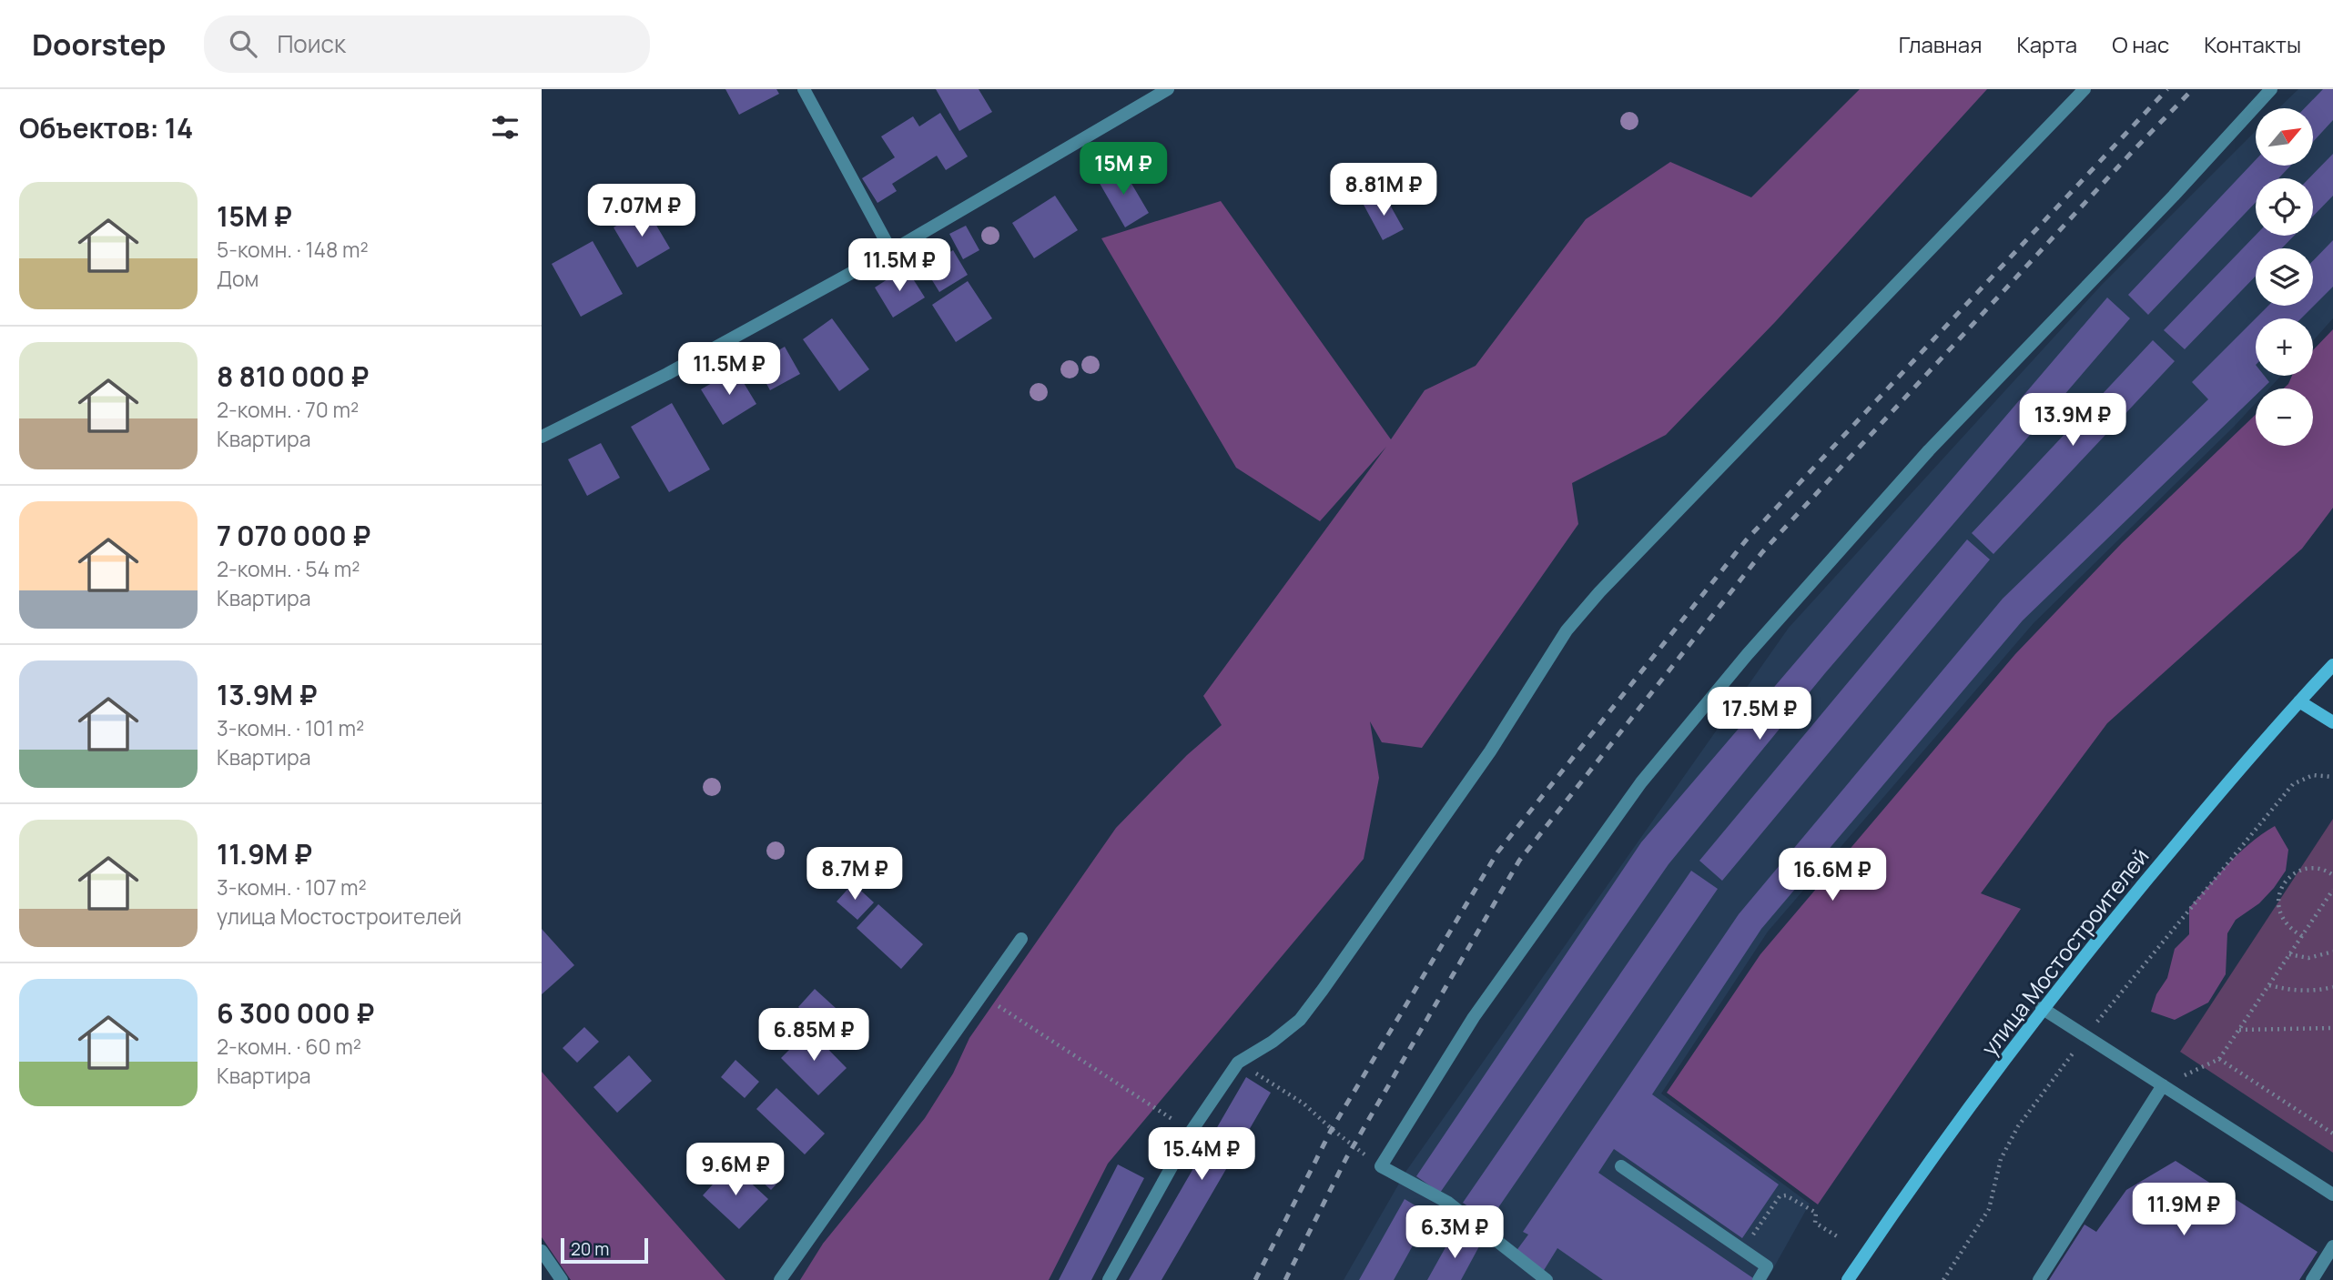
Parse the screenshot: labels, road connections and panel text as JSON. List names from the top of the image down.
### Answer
{
  "streets": {
    "main road": ["улица Мостостроителей"]
  },
  "scale_bar": "20 m",
  "north": "top right",
  "page": {
    "header": "Doorstep",
    "search": "Поиск",
    "nav": [
      "Главная",
      "Карта",
      "О нас",
      "Контакты"
    ],
    "heading": "Объектов: 14",
    "map_buttons": ["+", "−"],
    "price": [
      "15M ₽",
      "8.81M ₽",
      "7.07M ₽",
      "11.5M ₽",
      "11.5M ₽",
      "13.9M ₽",
      "17.5M ₽",
      "8.7M ₽",
      "16.6M ₽",
      "6.85M ₽",
      "15.4M ₽",
      "9.6M ₽",
      "11.9M ₽",
      "6.3M ₽"
    ],
    "list": [
      {
        "name": "15M ₽",
        "note": "5-комн. · 148 m² · Дом"
      },
      {
        "name": "8 810 000 ₽",
        "note": "2-комн. · 70 m² · Квартира"
      },
      {
        "name": "7 070 000 ₽",
        "note": "2-комн. · 54 m² · Квартира"
      },
      {
        "name": "13.9M ₽",
        "note": "3-комн. · 101 m² · Квартира"
      },
      {
        "name": "11.9M ₽",
        "note": "3-комн. · 107 m² · улица Мостостроителей"
      },
      {
        "name": "6 300 000 ₽",
        "note": "2-комн. · 60 m² · Квартира"
      }
    ],
    "scale": "20 m"
  }
}
